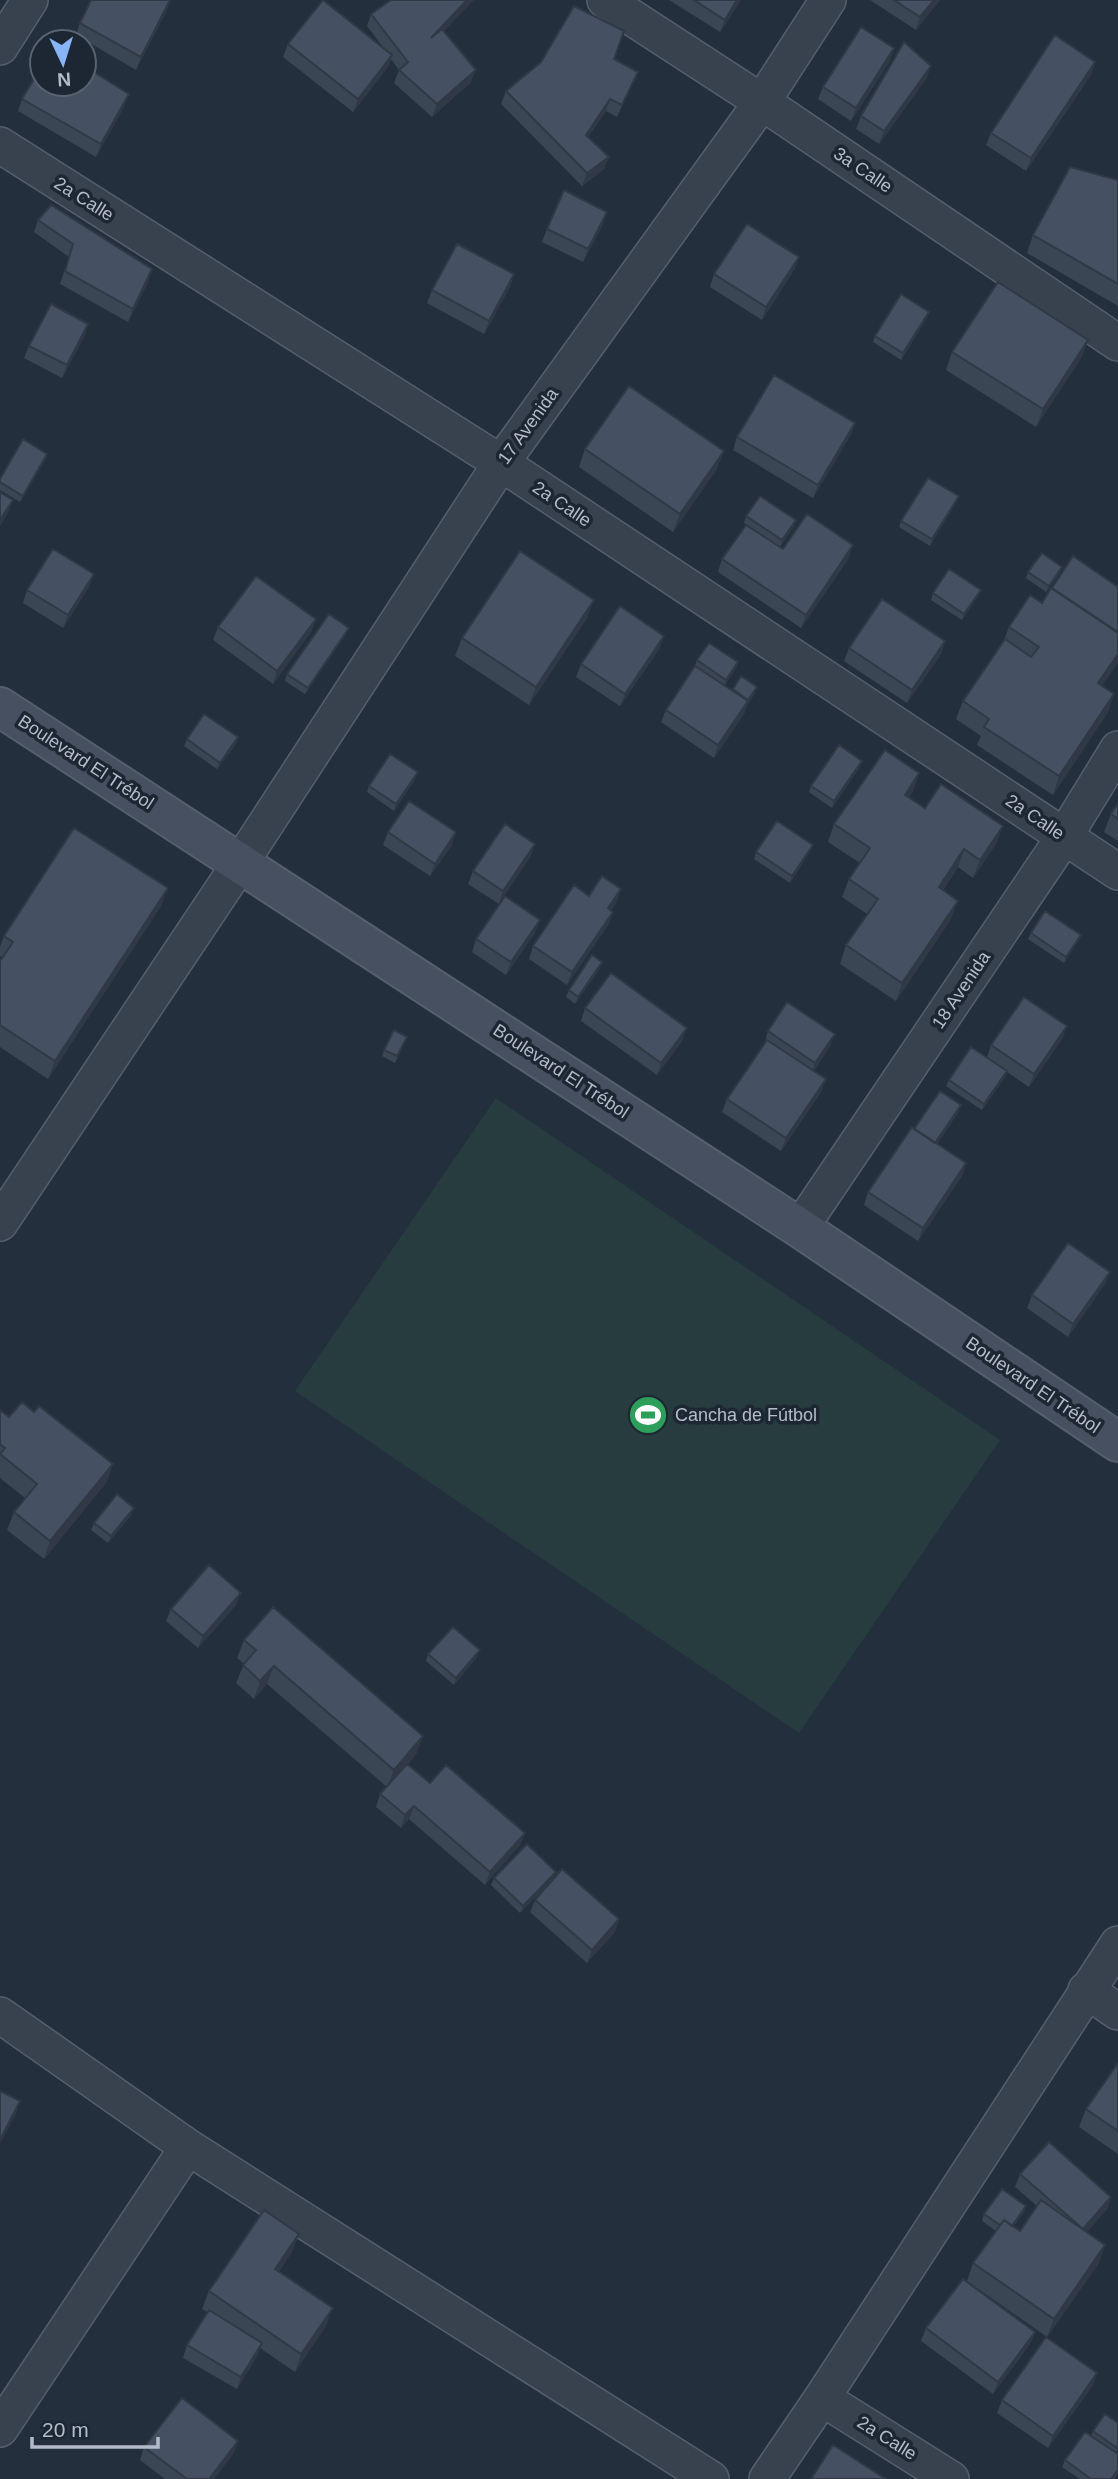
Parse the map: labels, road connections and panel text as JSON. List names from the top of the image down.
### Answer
{
  "streets": {
    "main road": ["Boulevard El Trébol"],
    "street": [
      "3a Calle",
      "2a Calle",
      "17 Avenida",
      "18 Avenida"
    ]
  },
  "crossings": [
    ["3a Calle", "17 Avenida"],
    ["2a Calle", "17 Avenida"],
    ["2a Calle", "18 Avenida"],
    ["17 Avenida", "Boulevard El Trébol"],
    ["Boulevard El Trébol", "18 Avenida"]
  ],
  "places": {
    "sports": ["Cancha de Fútbol"]
  },
  "scale_bar": "20 m",
  "north": "bottom"
}
